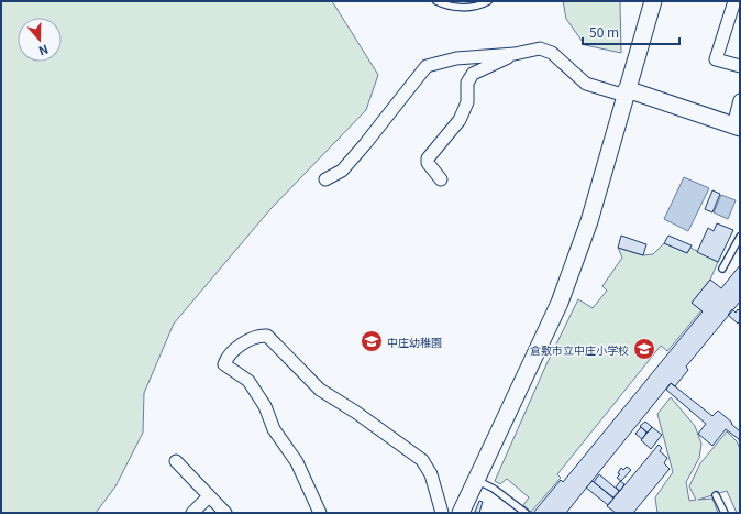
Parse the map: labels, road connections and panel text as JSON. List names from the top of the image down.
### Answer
{
  "places": {
    "school or university": ["中庄幼稚園", "倉敷市立中庄小学校"]
  },
  "scale_bar": "50 m",
  "north": "bottom"
}
